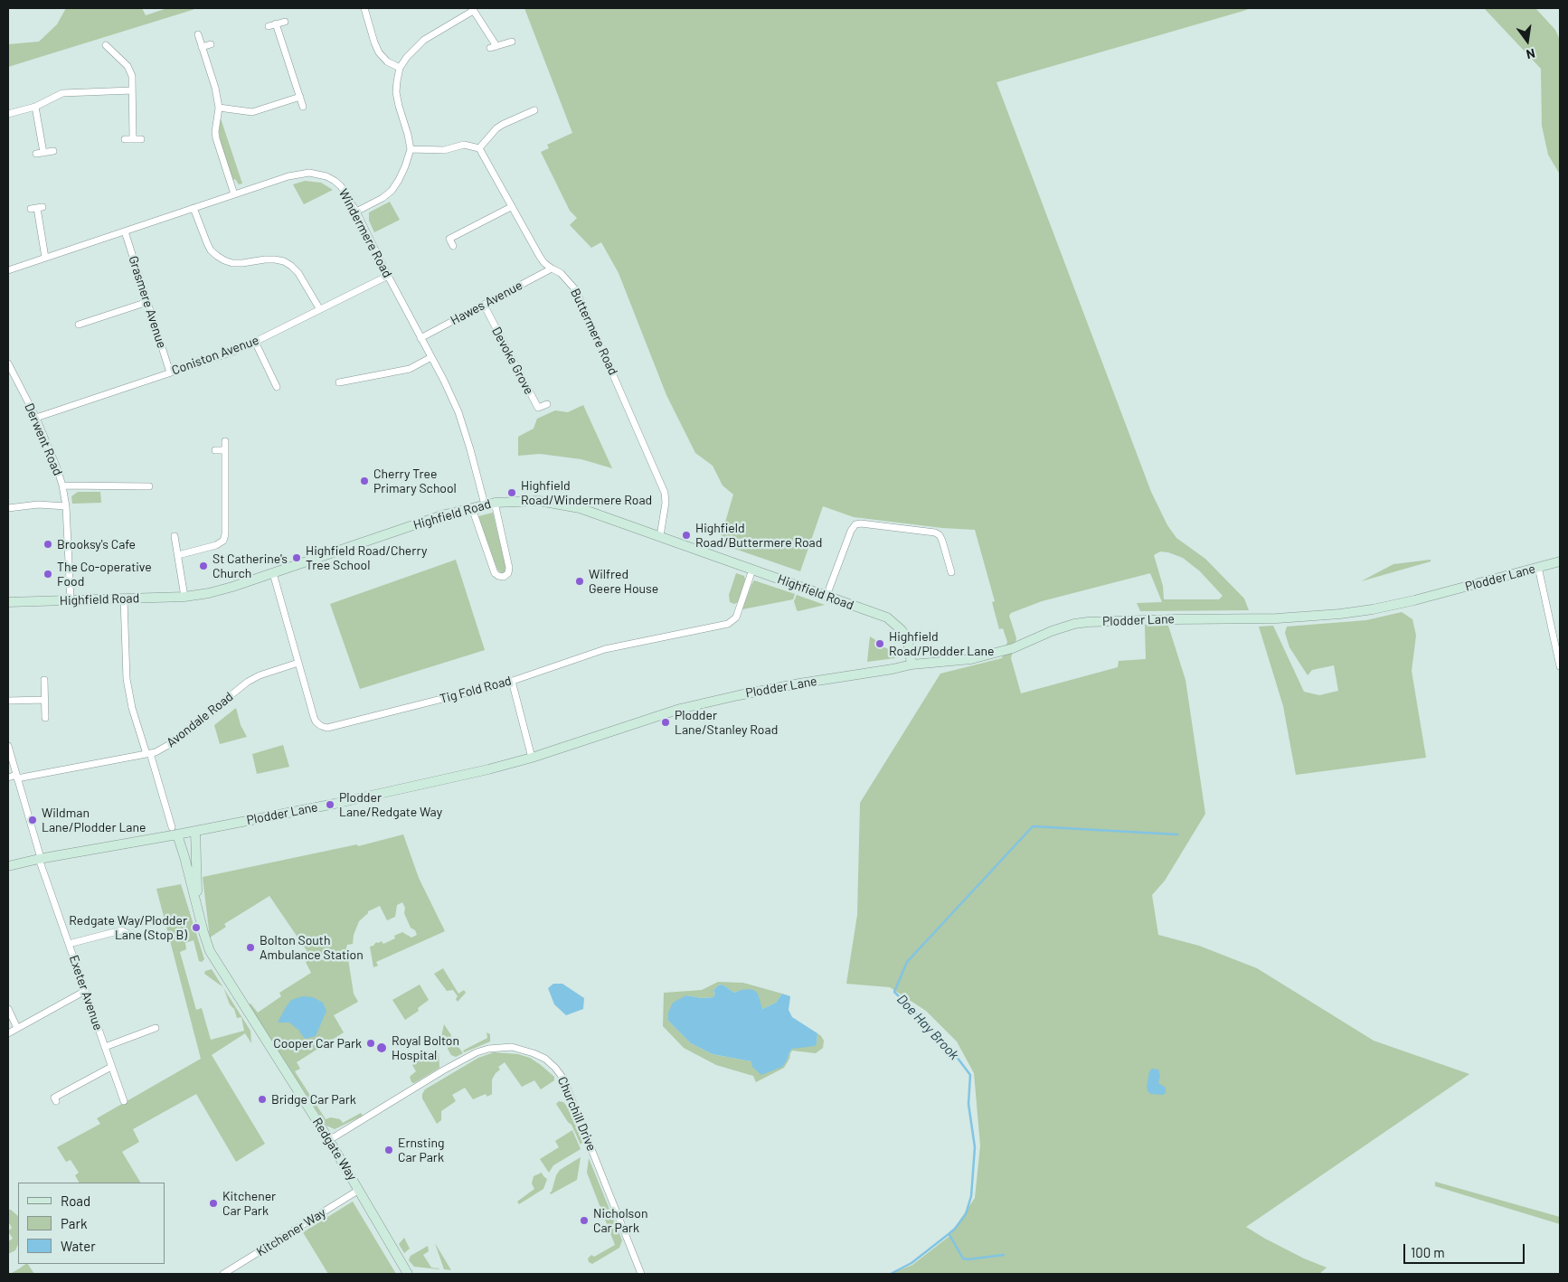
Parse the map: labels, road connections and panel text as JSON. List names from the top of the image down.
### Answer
{
  "streets": {
    "main road": ["Highfield Road", "Plodder Lane", "Redgate Way"],
    "street": [
      "Windermere Road",
      "Grasmere Avenue",
      "Hawes Avenue",
      "Buttermere Road",
      "Coniston Avenue",
      "Devoke Grove",
      "Derwent Road",
      "Tig Fold Road",
      "Avondale Road",
      "Exeter Avenue",
      "Churchill Drive",
      "Kitchener Way"
    ]
  },
  "crossings": [
    ["Windermere Road", "Grasmere Avenue"],
    ["Windermere Road", "Hawes Avenue"],
    ["Windermere Road", "Coniston Avenue"],
    ["Windermere Road", "Highfield Road"],
    ["Grasmere Avenue", "Coniston Avenue"],
    ["Hawes Avenue", "Buttermere Road"],
    ["Hawes Avenue", "Devoke Grove"],
    ["Buttermere Road", "Highfield Road"],
    ["Coniston Avenue", "Derwent Road"],
    ["Derwent Road", "Highfield Road"],
    ["Highfield Road", "Plodder Lane"],
    ["Highfield Road", "Tig Fold Road"],
    ["Plodder Lane", "Exeter Avenue"],
    ["Plodder Lane", "Redgate Way"],
    ["Tig Fold Road", "Avondale Road"],
    ["Avondale Road", "Exeter Avenue"],
    ["Churchill Drive", "Redgate Way"],
    ["Redgate Way", "Kitchener Way"]
  ],
  "water": ["Doe Hay Brook"],
  "places": [
    "Cherry Tree Primary School",
    "Highfield Road/Windermere Road",
    "Highfield Road/Buttermere Road",
    "Brooksy's Cafe",
    "Highfield Road/Cherry Tree School",
    "St Catherine's Church",
    "The Co-operative Food",
    "Wilfred Geere House",
    "Highfield Road/Plodder Lane",
    "Plodder Lane/Stanley Road",
    "Plodder Lane/Redgate Way",
    "Wildman Lane/Plodder Lane",
    "Redgate Way/Plodder Lane (Stop B)",
    "Bolton South Ambulance Station",
    "Cooper Car Park",
    "Royal Bolton Hospital",
    "Bridge Car Park",
    "Ernsting Car Park",
    "Kitchener Car Park",
    "Nicholson Car Park"
  ],
  "legend": ["Road", "Park", "Water"],
  "scale_bar": "100 m",
  "north": "bottom"
}
